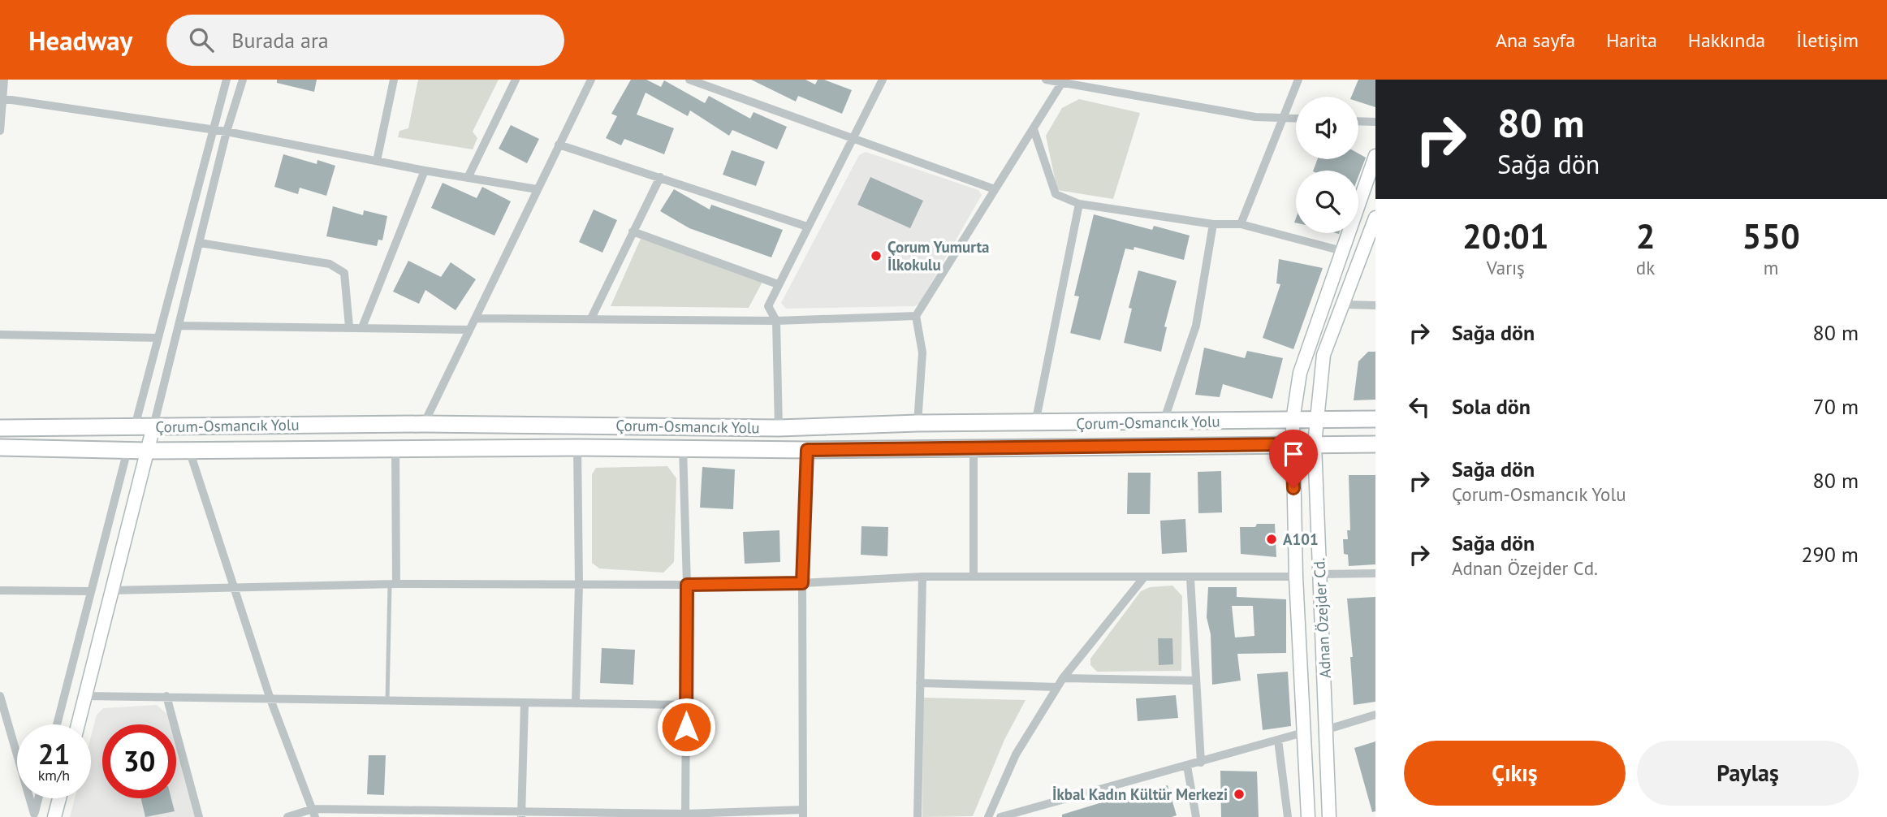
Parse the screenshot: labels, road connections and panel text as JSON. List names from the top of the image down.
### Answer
{
  "streets": {
    "highway": ["Çorum-Osmancık Yolu"],
    "street": ["Adnan Özejder Cd."]
  },
  "crossings": [
    ["Çorum-Osmancık Yolu", "Adnan Özejder Cd."]
  ],
  "places": ["Çorum Yumurta İlkokulu", "A101", "İkbal Kadın Kültür Merkezi"],
  "page": {
    "header": "Headway",
    "search": "Burada ara",
    "nav": [
      "Ana sayfa",
      "Harita",
      "Hakkında",
      "İletişim"
    ],
    "turn": ["80 m", "Sağa dön"],
    "eta": [
      "20:01",
      "Varış",
      "2",
      "dk",
      "550",
      "m"
    ],
    "list": [
      {
        "name": "Sağa dön",
        "value": "80 m"
      },
      {
        "name": "Sola dön",
        "value": "70 m"
      },
      {
        "name": "Sağa dön",
        "note": "Çorum-Osmancık Yolu",
        "value": "80 m"
      },
      {
        "name": "Sağa dön",
        "note": "Adnan Özejder Cd.",
        "value": "290 m"
      }
    ],
    "speed": "21 km/h",
    "limit": "30",
    "buttons": ["Çıkış", "Paylaş"]
  }
}
